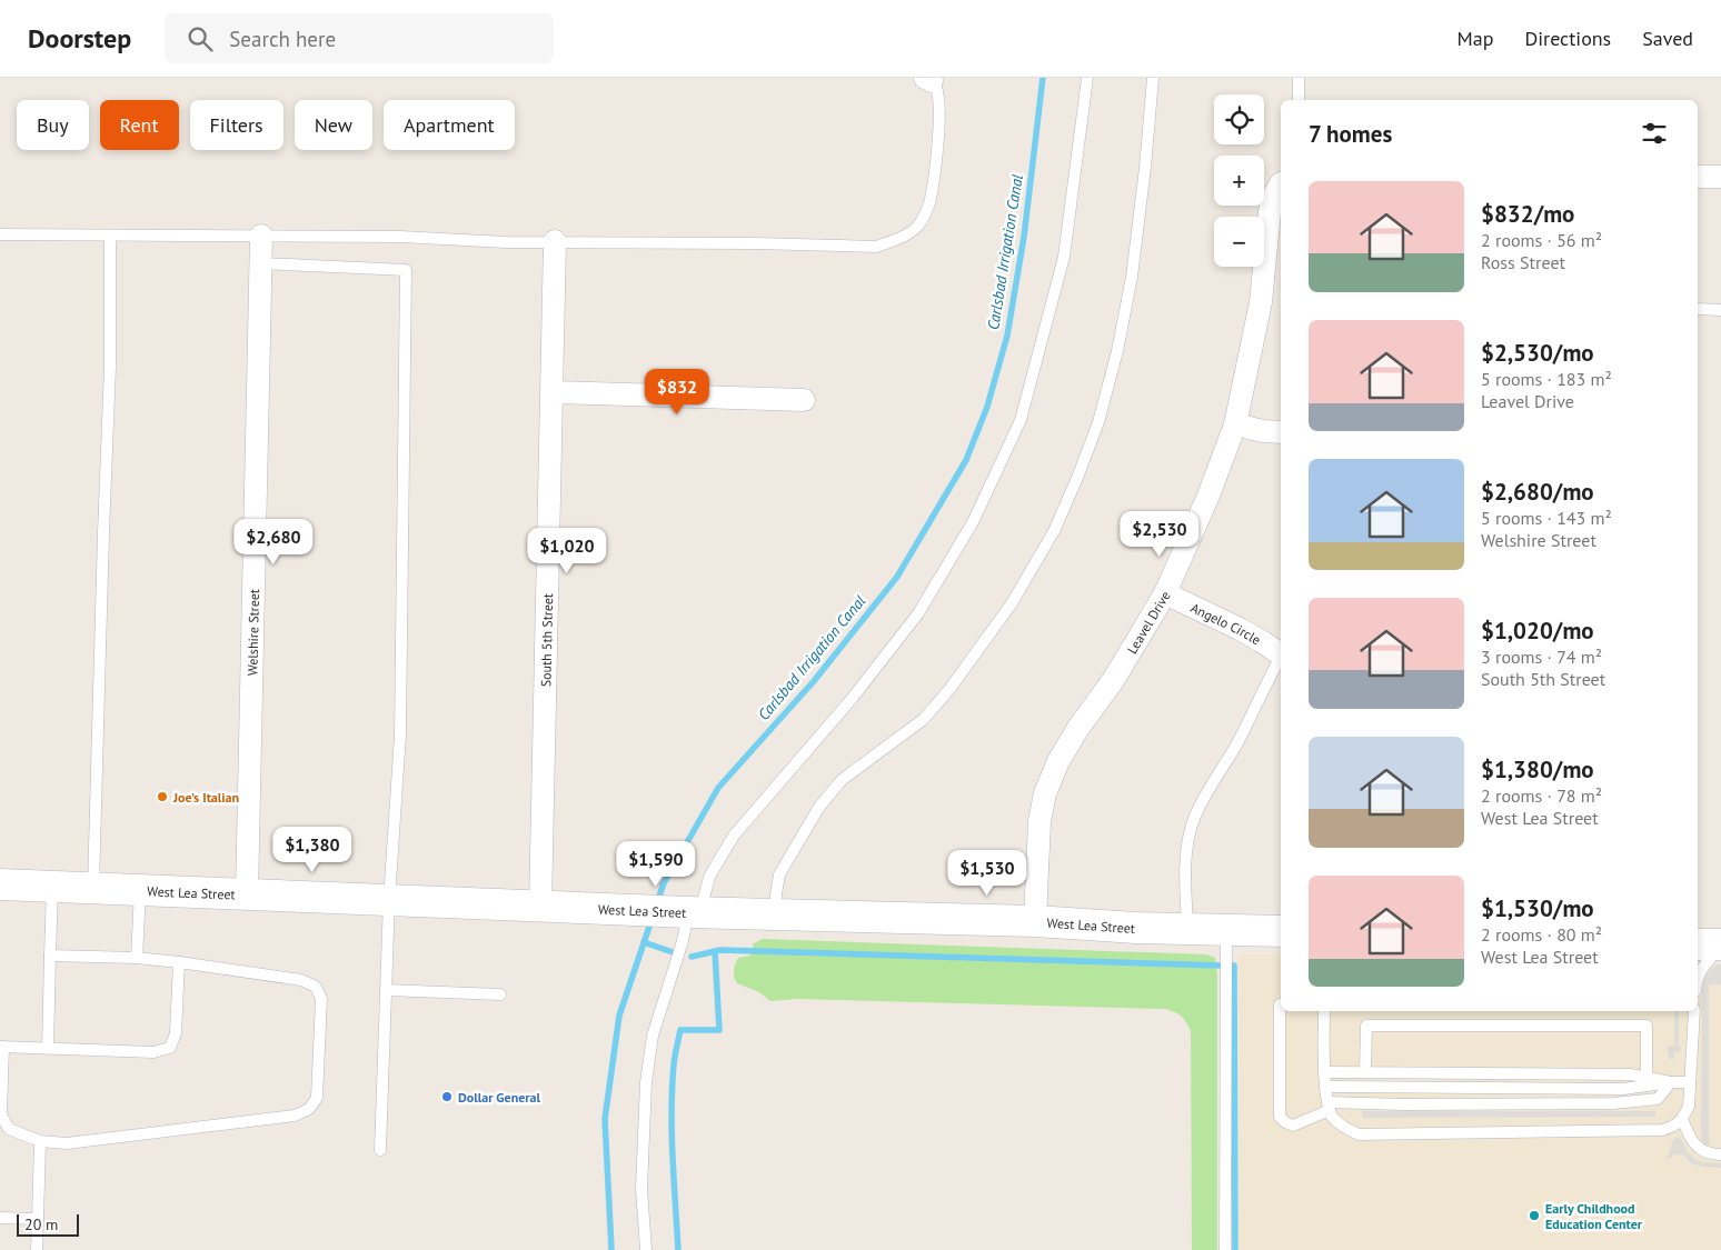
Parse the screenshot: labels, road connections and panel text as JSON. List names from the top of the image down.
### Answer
{
  "streets": {
    "main road": ["West Lea Street"],
    "street": [
      "Leavel Drive",
      "Angelo Circle",
      "Welshire Street",
      "South 5th Street"
    ]
  },
  "crossings": [
    ["Leavel Drive", "Angelo Circle"],
    ["Leavel Drive", "West Lea Street"],
    ["Welshire Street", "West Lea Street"],
    ["South 5th Street", "West Lea Street"]
  ],
  "water": ["Carlsbad Irrigation Canal"],
  "places": ["Joe's Italian", "Dollar General", "Early Childhood Education Center"],
  "scale_bar": "20 m",
  "page": {
    "header": "Doorstep",
    "search": "Search here",
    "nav": ["Map", "Directions", "Saved"],
    "map_buttons": ["+", "−"],
    "chip": [
      "Buy",
      "Rent",
      "Filters",
      "New",
      "Apartment"
    ],
    "heading": "7 homes",
    "list": [
      {
        "name": "$832/mo",
        "note": "2 rooms · 56 m² · Ross Street"
      },
      {
        "name": "$2,530/mo",
        "note": "5 rooms · 183 m² · Leavel Drive"
      },
      {
        "name": "$2,680/mo",
        "note": "5 rooms · 143 m² · Welshire Street"
      },
      {
        "name": "$1,020/mo",
        "note": "3 rooms · 74 m² · South 5th Street"
      },
      {
        "name": "$1,380/mo",
        "note": "2 rooms · 78 m² · West Lea Street"
      },
      {
        "name": "$1,530/mo",
        "note": "2 rooms · 80 m² · West Lea Street"
      }
    ],
    "price": [
      "$832",
      "$2,530",
      "$2,680",
      "$1,020",
      "$1,380",
      "$1,590",
      "$1,530"
    ],
    "scale": "20 m"
  }
}
